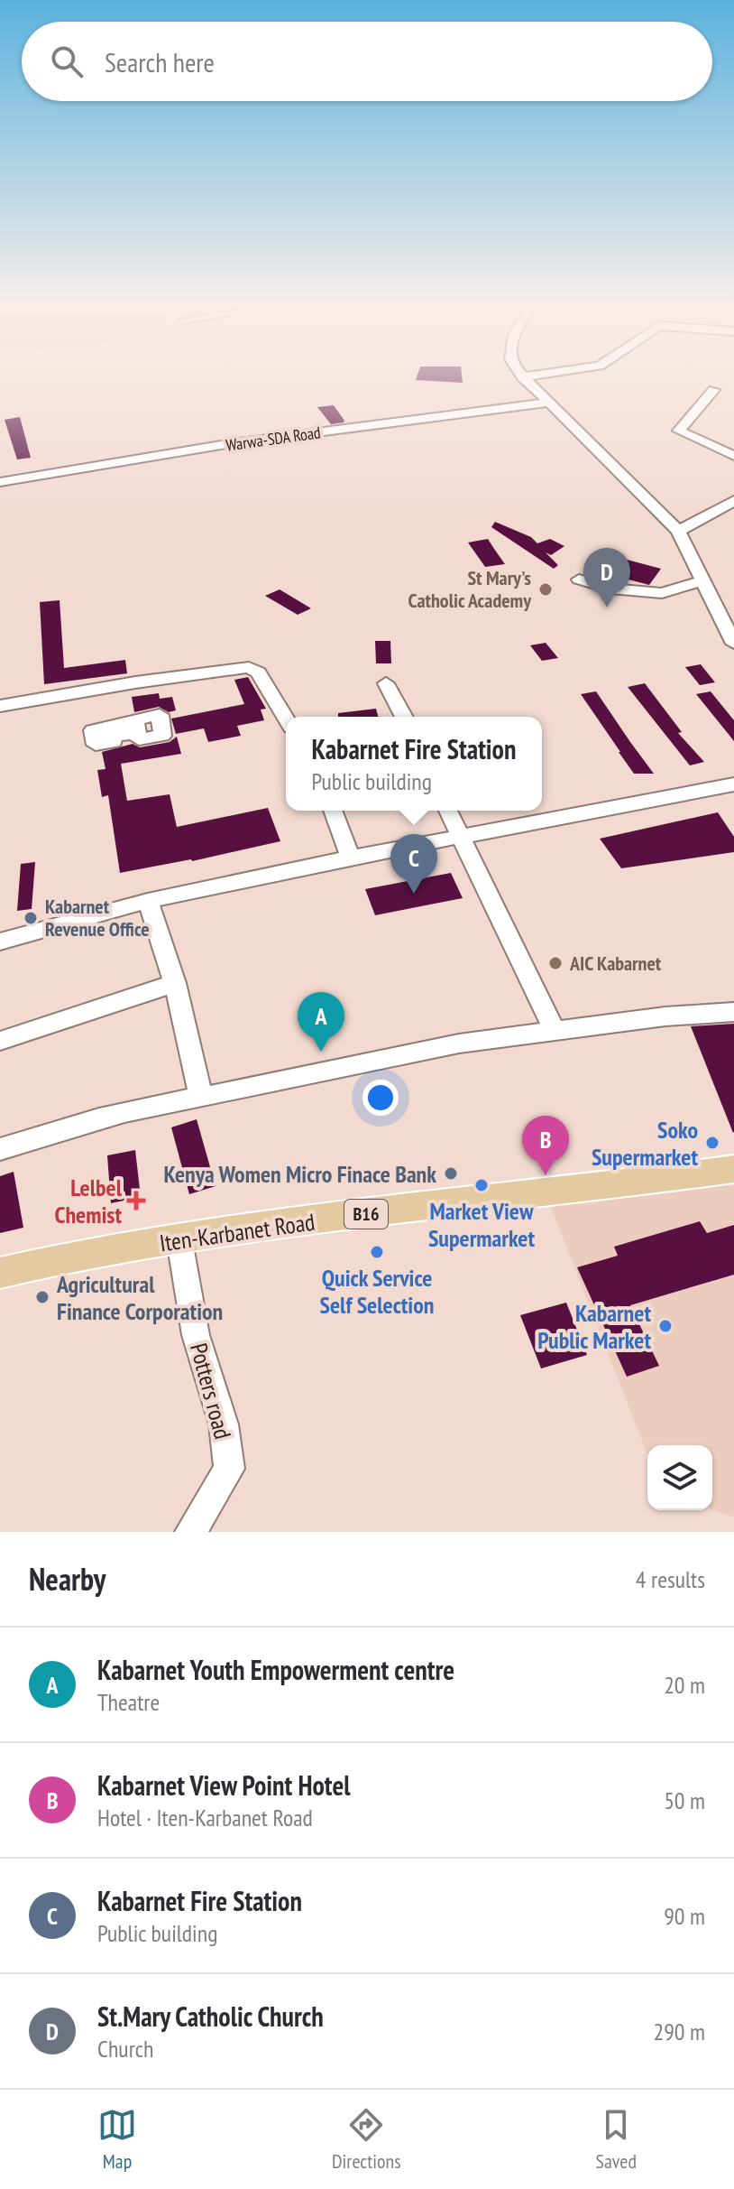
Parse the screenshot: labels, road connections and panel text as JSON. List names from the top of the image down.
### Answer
{
  "streets": {
    "main road": ["B16", "Iten-Karbanet Road"],
    "street": ["Warwa-SDA Road", "Potters road"]
  },
  "crossings": [
    ["Iten-Karbanet Road", "Potters road"]
  ],
  "places": {
    "other": [
      "St Mary's Catholic Academy",
      "Kabarnet Revenue Office",
      "AIC Kabarnet",
      "Soko Supermarket",
      "Kenya Women Micro Finace Bank",
      "Market View Supermarket",
      "Quick Service Self Selection",
      "Agricultural Finance Corporation",
      "Kabarnet Public Market"
    ],
    "health": ["Lelbel Chemist"]
  },
  "page": {
    "search": "Search here",
    "pins": [
      "D",
      "C",
      "A",
      "B"
    ],
    "popup": ["Kabarnet Fire Station", "Public building"],
    "heading": ["Nearby", "4 results"],
    "list": [
      {
        "mark": "A",
        "name": "Kabarnet Youth Empowerment centre",
        "note": "Theatre",
        "value": "20 m"
      },
      {
        "mark": "B",
        "name": "Kabarnet View Point Hotel",
        "note": "Hotel · Iten-Karbanet Road",
        "value": "50 m"
      },
      {
        "mark": "C",
        "name": "Kabarnet Fire Station",
        "note": "Public building",
        "value": "90 m"
      },
      {
        "mark": "D",
        "name": "St.Mary Catholic Church",
        "note": "Church",
        "value": "290 m"
      }
    ],
    "nav": ["Map", "Directions", "Saved"]
  }
}
